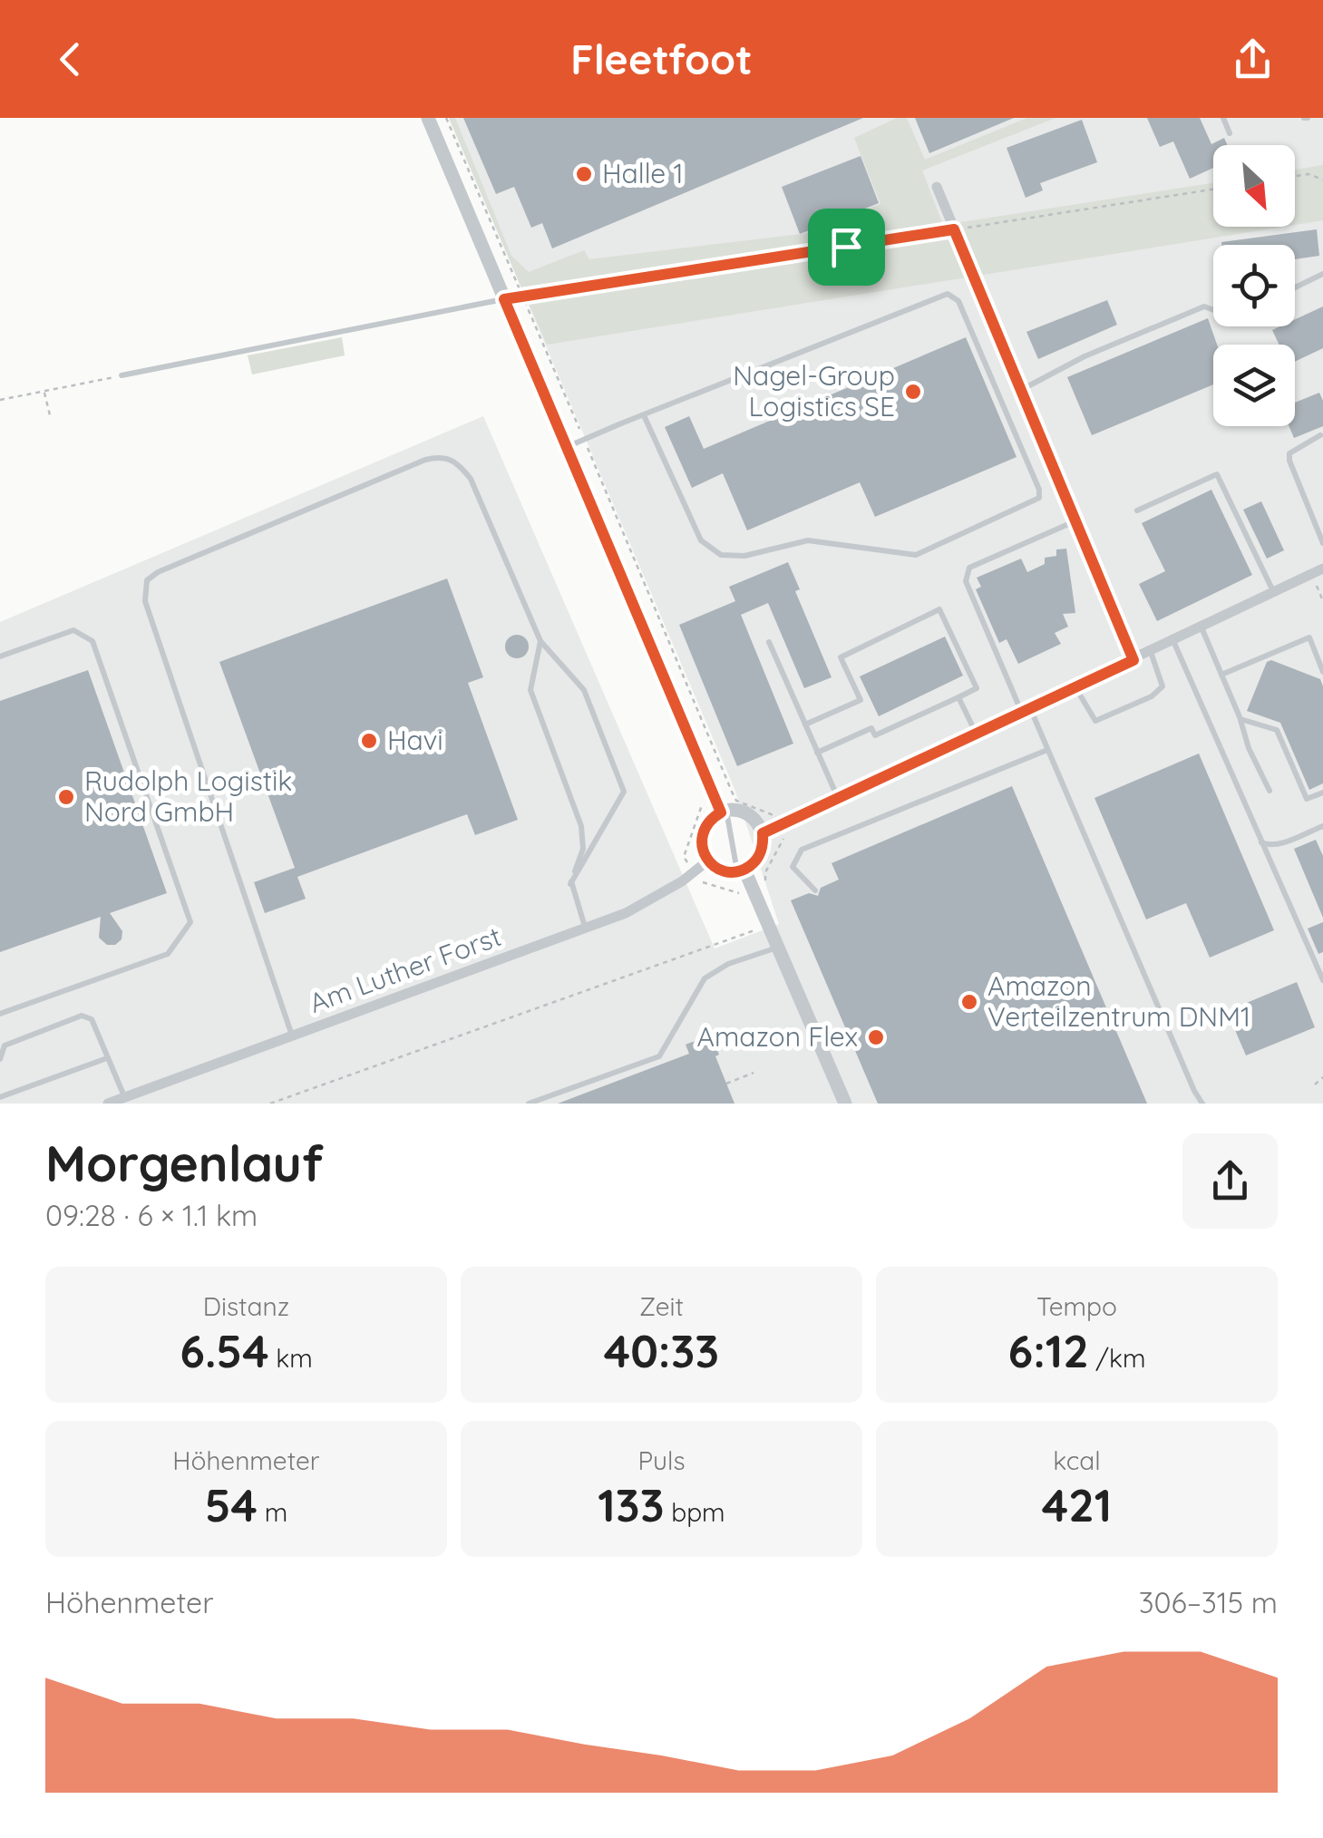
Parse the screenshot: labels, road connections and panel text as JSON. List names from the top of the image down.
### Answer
{
  "streets": {
    "street": ["Am Luther Forst"]
  },
  "places": [
    "Halle 1",
    "Nagel-Group Logistics SE",
    "Havi",
    "Rudolph Logistik Nord GmbH",
    "Amazon Verteilzentrum DNM1",
    "Amazon Flex"
  ],
  "north": "bottom right",
  "page": {
    "header": "Fleetfoot",
    "heading": ["Morgenlauf", "09:28 · 6 × 1.1 km"],
    "stats": [
      ["Distanz", "6.54 km"],
      ["Zeit", "40:33"],
      ["Tempo", "6:12 /km"],
      ["Höhenmeter", "54 m"],
      ["Puls", "133 bpm"],
      ["kcal", "421"]
    ],
    "chart": ["Höhenmeter", "306–315 m"]
  }
}
